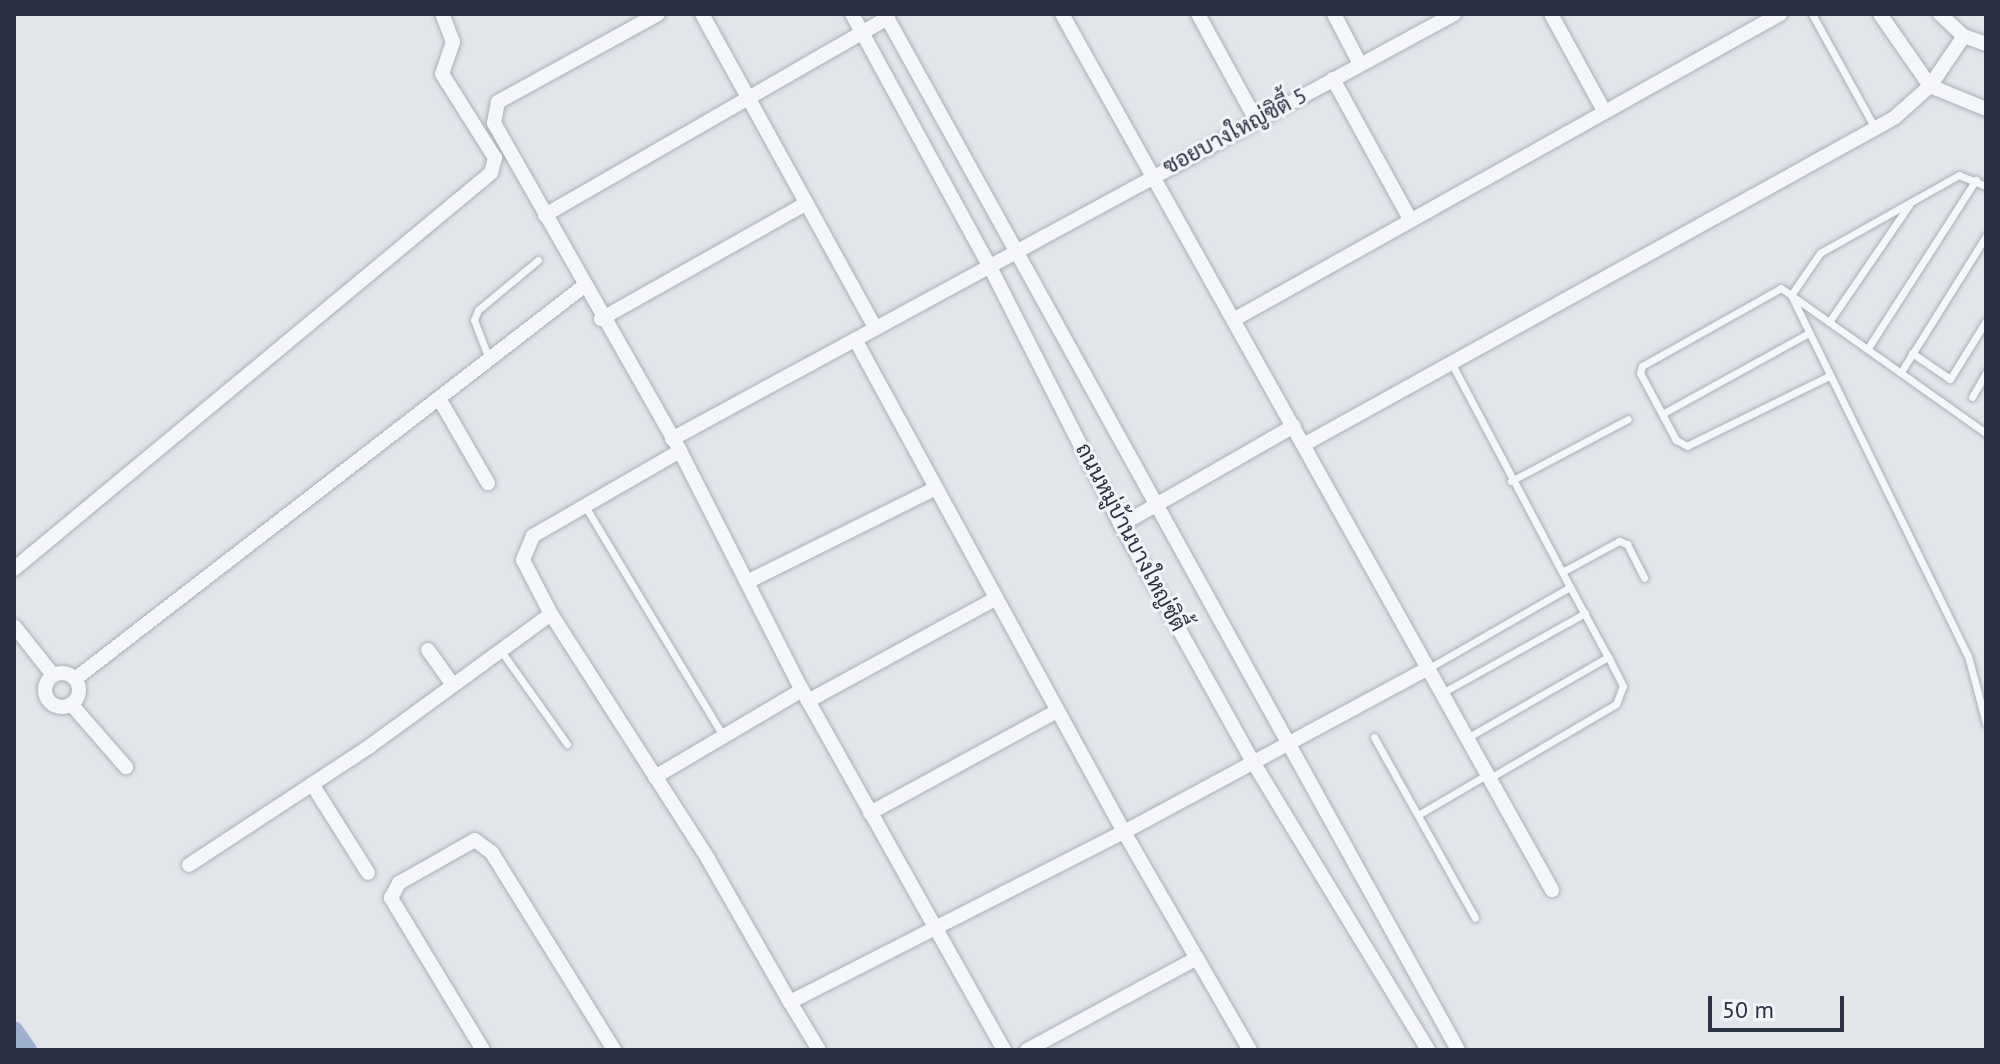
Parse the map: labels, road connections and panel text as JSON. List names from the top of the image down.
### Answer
{
  "streets": {
    "street": ["ซอยบางใหญ่ซิตี้ 5", "ถนนหมู่บ้านบางใหญ่ซิตี้"]
  },
  "crossings": [
    ["ซอยบางใหญ่ซิตี้ 5", "ถนนหมู่บ้านบางใหญ่ซิตี้"]
  ],
  "scale_bar": "50 m"
}
